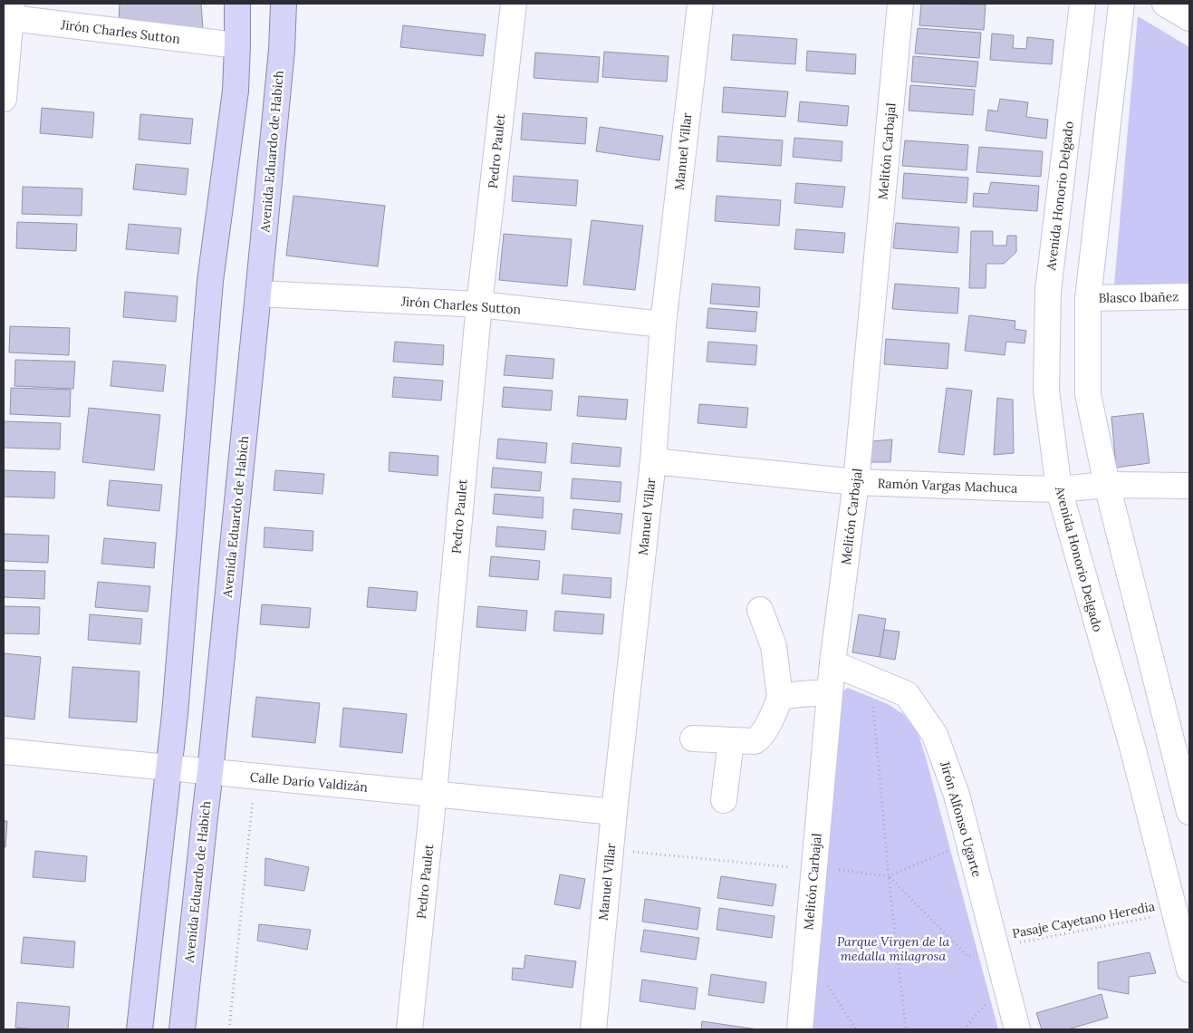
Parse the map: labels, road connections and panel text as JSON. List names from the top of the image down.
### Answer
{
  "streets": {
    "main road": ["Avenida Eduardo de Habich"],
    "street": [
      "Jirón Charles Sutton",
      "Pedro Paulet",
      "Manuel Villar",
      "Melitón Carbajal",
      "Avenida Honorio Delgado",
      "Blasco Ibañez",
      "Ramón Vargas Machuca",
      "Calle Darío Valdizán",
      "Jirón Alfonso Ugarte"
    ],
    "path": ["Pasaje Cayetano Heredia"]
  },
  "crossings": [
    ["Jirón Charles Sutton", "Avenida Eduardo de Habich"],
    ["Jirón Charles Sutton", "Pedro Paulet"],
    ["Jirón Charles Sutton", "Manuel Villar"],
    ["Avenida Eduardo de Habich", "Calle Darío Valdizán"],
    ["Pedro Paulet", "Calle Darío Valdizán"],
    ["Manuel Villar", "Ramón Vargas Machuca"],
    ["Manuel Villar", "Calle Darío Valdizán"],
    ["Melitón Carbajal", "Ramón Vargas Machuca"],
    ["Melitón Carbajal", "Jirón Alfonso Ugarte"],
    ["Avenida Honorio Delgado", "Ramón Vargas Machuca"],
    ["Avenida Honorio Delgado", "Pasaje Cayetano Heredia"],
    ["Jirón Alfonso Ugarte", "Pasaje Cayetano Heredia"]
  ],
  "parks": ["Parque Virgen de la medalla milagrosa"]
}
